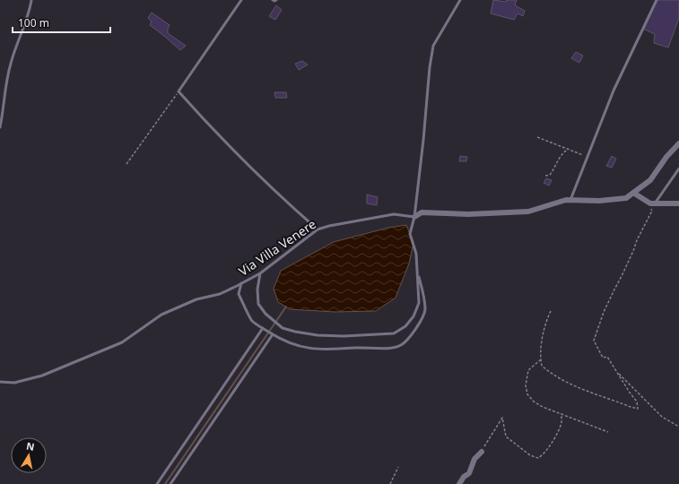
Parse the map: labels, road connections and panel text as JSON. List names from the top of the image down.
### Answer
{
  "streets": {
    "lane": ["Via Villa Venere"]
  },
  "scale_bar": "100 m",
  "north": "top"
}
